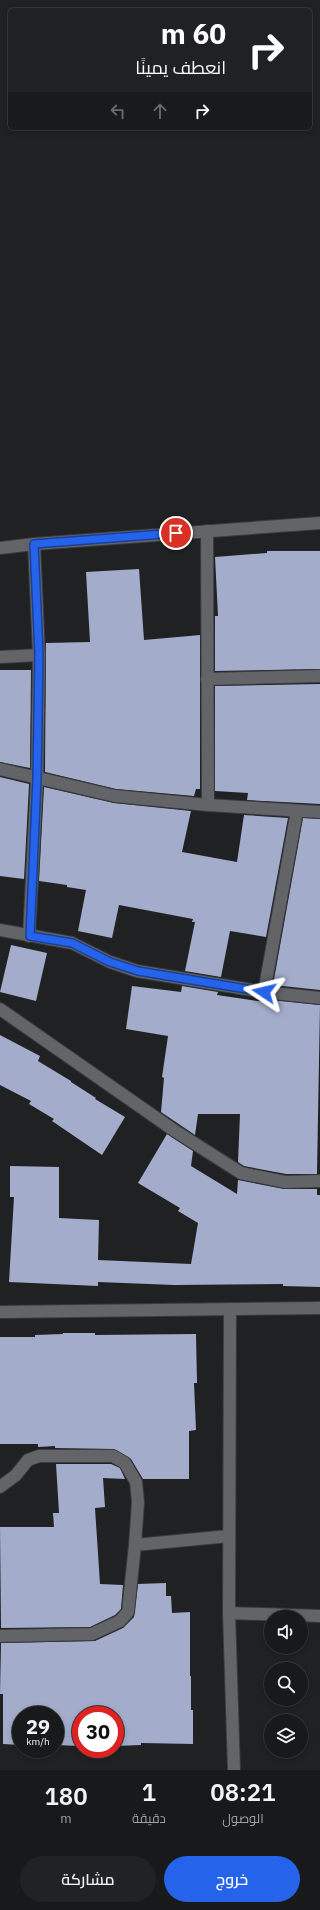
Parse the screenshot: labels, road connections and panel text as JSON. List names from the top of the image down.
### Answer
{
  "page": {
    "turn": ["60 m", "انعطف يمينًا"],
    "speed": "29 km/h",
    "limit": "30",
    "eta": [
      "08:21",
      "الوصول",
      "1",
      "دقيقة",
      "180",
      "m"
    ],
    "buttons": ["خروج", "مشاركة"]
  }
}
